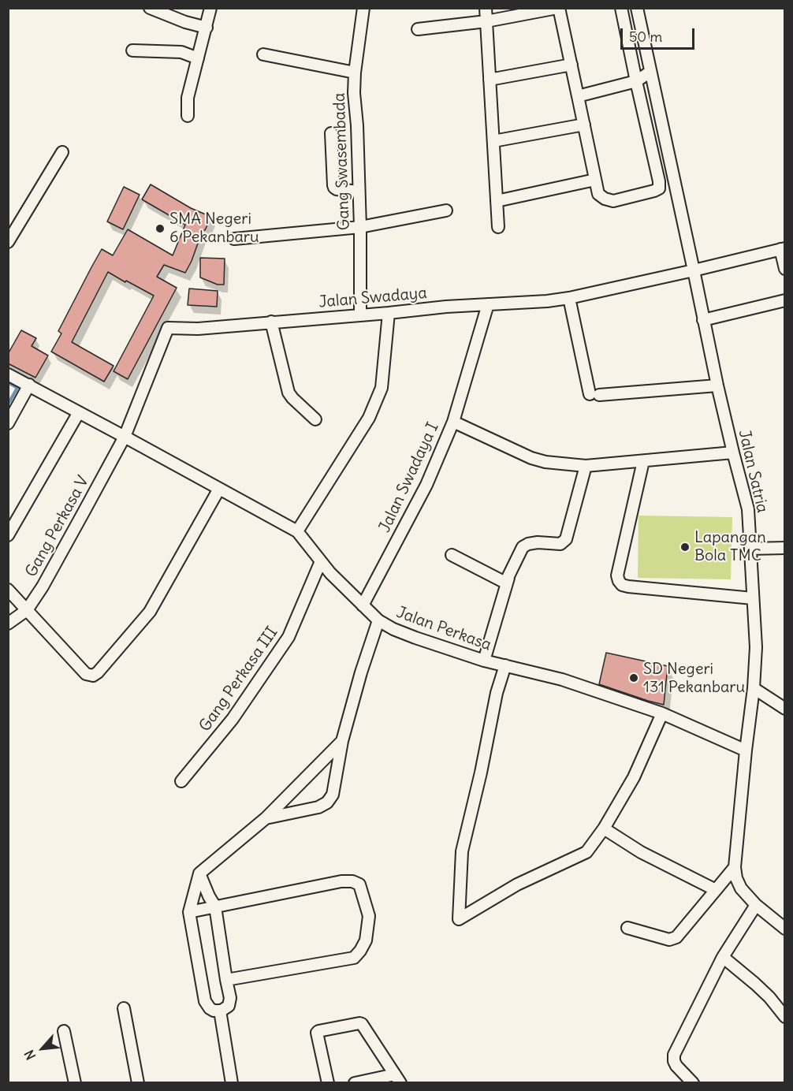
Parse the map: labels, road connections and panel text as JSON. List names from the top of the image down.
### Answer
{
  "streets": {
    "street": [
      "Gang Swasembada",
      "Jalan Swadaya",
      "Jalan Satria",
      "Jalan Swadaya I",
      "Gang Perkasa V",
      "Jalan Perkasa",
      "Gang Perkasa III"
    ]
  },
  "crossings": [
    ["Gang Swasembada", "Jalan Swadaya"],
    ["Jalan Swadaya", "Jalan Satria"],
    ["Jalan Swadaya", "Jalan Swadaya I"],
    ["Jalan Swadaya", "Gang Perkasa V"],
    ["Jalan Swadaya", "Jalan Perkasa"],
    ["Jalan Satria", "Jalan Perkasa"],
    ["Jalan Swadaya I", "Jalan Perkasa"],
    ["Gang Perkasa V", "Jalan Perkasa"],
    ["Jalan Perkasa", "Gang Perkasa III"]
  ],
  "places": ["SMA Negeri 6 Pekanbaru", "Lapangan Bola TMC", "SD Negeri 131 Pekanbaru"],
  "scale_bar": "50 m",
  "north": "bottom left"
}
